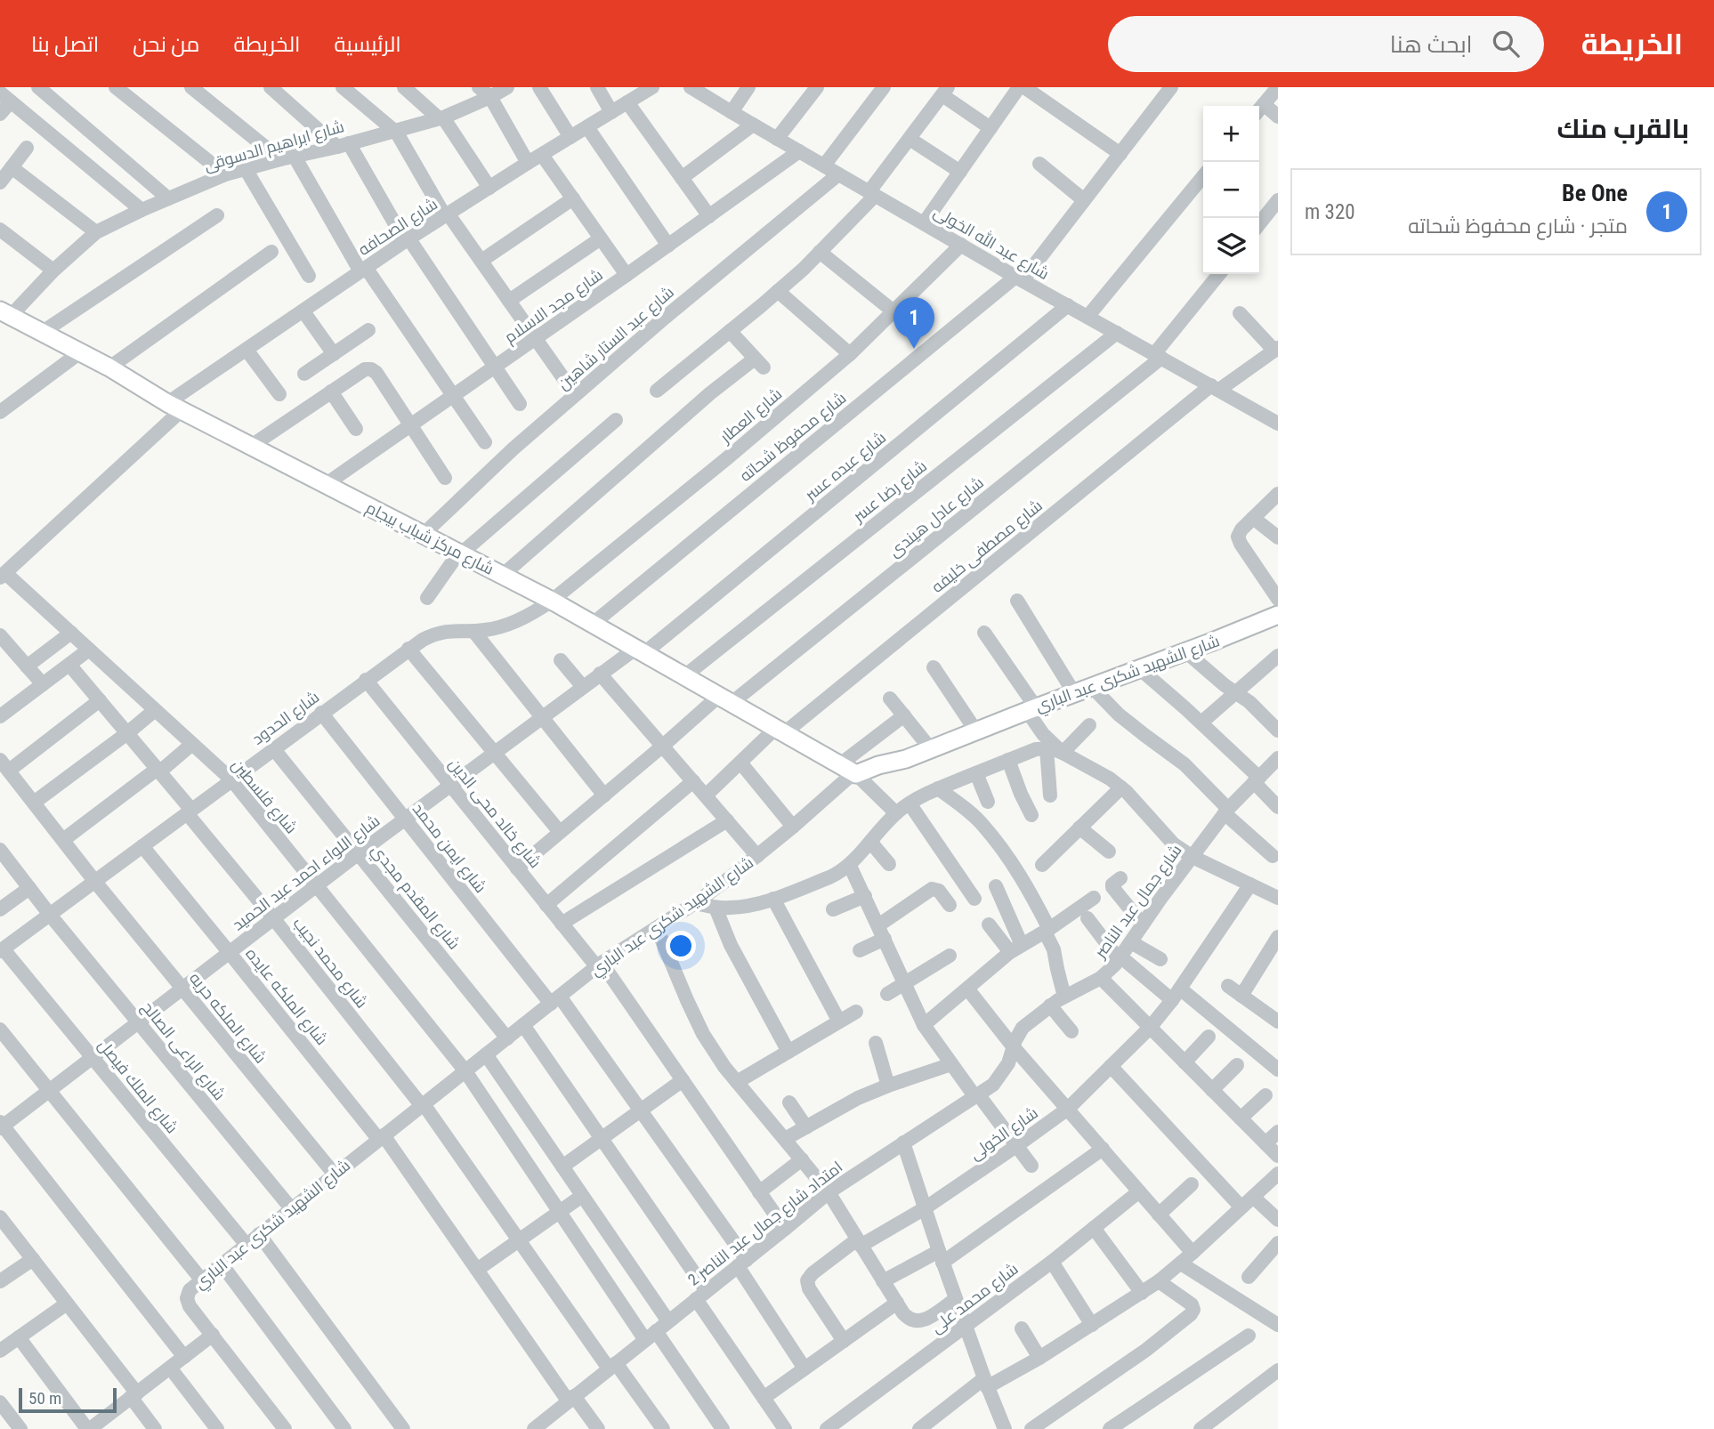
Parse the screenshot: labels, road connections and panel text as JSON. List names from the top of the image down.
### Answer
{
  "streets": {
    "main road": ["شارع مركز شباب بيجام", "شارع الشهيد شكرى عبد الباري"],
    "street": [
      "شارع ابراهيم الدسوقى",
      "شارع الصحافه",
      "شارع عبد الله الخولى",
      "شارع مجد الاسلام",
      "شارع عبد الستار شاهين",
      "شارع العطار",
      "شارع محفوظ شحاته",
      "شارع عبده عسر",
      "شارع رضا عسر",
      "شارع عادل هيندى",
      "شارع مصطفى خليفه",
      "شارع الحدود",
      "شارع فلسطين",
      "شارع خالد محى الدين",
      "شارع ايمن محمد",
      "شارع اللواء احمد عبد الحميد",
      "شارع المقدم مجدي",
      "شارع جمال عبد الناصر",
      "شارع محمد نجيب",
      "شارع الملكه عايده",
      "شارع الملكه حريه",
      "شارع الراعى الصالح",
      "شارع الملك فيصل",
      "شارع الخولى",
      "امتداد شارع جمال عبد الناصر 2",
      "شارع محمد على"
    ]
  },
  "crossings": [
    ["شارع ابراهيم الدسوقى", "شارع مركز شباب بيجام"],
    ["شارع الصحافه", "شارع مركز شباب بيجام"],
    ["شارع الصحافه", "شارع فلسطين"],
    ["شارع عبد الله الخولى", "شارع مجد الاسلام"],
    ["شارع عبد الله الخولى", "شارع عبد الستار شاهين"],
    ["شارع عبد الله الخولى", "شارع العطار"],
    ["شارع عبد الله الخولى", "شارع محفوظ شحاته"],
    ["شارع عبد الله الخولى", "شارع عبده عسر"],
    ["شارع عبد الله الخولى", "شارع رضا عسر"],
    ["شارع عبد الله الخولى", "شارع عادل هيندى"],
    ["شارع عبد الله الخولى", "شارع مصطفى خليفه"],
    ["شارع مجد الاسلام", "شارع مركز شباب بيجام"],
    ["شارع عبد الستار شاهين", "شارع مركز شباب بيجام"],
    ["شارع العطار", "شارع مركز شباب بيجام"],
    ["شارع العطار", "شارع الحدود"],
    ["شارع محفوظ شحاته", "شارع مركز شباب بيجام"],
    ["شارع عبده عسر", "شارع مركز شباب بيجام"],
    ["شارع عبده عسر", "شارع اللواء احمد عبد الحميد"],
    ["شارع رضا عسر", "شارع مركز شباب بيجام"],
    ["شارع عادل هيندى", "شارع مركز شباب بيجام"],
    ["شارع عادل هيندى", "شارع خالد محى الدين"],
    ["شارع مركز شباب بيجام", "شارع مصطفى خليفه"],
    ["شارع مركز شباب بيجام", "شارع الشهيد شكرى عبد الباري"],
    ["شارع مركز شباب بيجام", "شارع الحدود"],
    ["شارع مركز شباب بيجام", "شارع اللواء احمد عبد الحميد"],
    ["شارع الشهيد شكرى عبد الباري", "شارع فلسطين"],
    ["شارع الشهيد شكرى عبد الباري", "شارع خالد محى الدين"],
    ["شارع الشهيد شكرى عبد الباري", "شارع ايمن محمد"],
    ["شارع الشهيد شكرى عبد الباري", "شارع المقدم مجدي"],
    ["شارع الشهيد شكرى عبد الباري", "شارع محمد نجيب"],
    ["شارع الشهيد شكرى عبد الباري", "شارع الملكه عايده"],
    ["شارع الشهيد شكرى عبد الباري", "شارع الملكه حريه"],
    ["شارع الشهيد شكرى عبد الباري", "شارع الراعى الصالح"],
    ["شارع الشهيد شكرى عبد الباري", "شارع الملك فيصل"],
    ["شارع الحدود", "شارع فلسطين"],
    ["شارع الحدود", "شارع خالد محى الدين"],
    ["شارع الحدود", "شارع ايمن محمد"],
    ["شارع الحدود", "شارع المقدم مجدي"],
    ["شارع الحدود", "شارع محمد نجيب"],
    ["شارع الحدود", "شارع الملكه عايده"],
    ["شارع الحدود", "شارع الملكه حريه"],
    ["شارع الحدود", "شارع الراعى الصالح"],
    ["شارع الحدود", "شارع الملك فيصل"],
    ["شارع فلسطين", "شارع اللواء احمد عبد الحميد"],
    ["شارع فلسطين", "امتداد شارع جمال عبد الناصر 2"],
    ["شارع خالد محى الدين", "شارع اللواء احمد عبد الحميد"],
    ["شارع خالد محى الدين", "امتداد شارع جمال عبد الناصر 2"],
    ["شارع ايمن محمد", "شارع اللواء احمد عبد الحميد"],
    ["شارع ايمن محمد", "امتداد شارع جمال عبد الناصر 2"],
    ["شارع اللواء احمد عبد الحميد", "شارع المقدم مجدي"],
    ["شارع اللواء احمد عبد الحميد", "شارع محمد نجيب"],
    ["شارع اللواء احمد عبد الحميد", "شارع الملكه عايده"],
    ["شارع اللواء احمد عبد الحميد", "شارع الملكه حريه"],
    ["شارع اللواء احمد عبد الحميد", "شارع الراعى الصالح"],
    ["شارع اللواء احمد عبد الحميد", "شارع الملك فيصل"],
    ["شارع جمال عبد الناصر", "امتداد شارع جمال عبد الناصر 2"],
    ["شارع محمد نجيب", "امتداد شارع جمال عبد الناصر 2"],
    ["شارع الملكه عايده", "امتداد شارع جمال عبد الناصر 2"]
  ],
  "scale_bar": "50 m",
  "page": {
    "header": "الخريطة",
    "search": "ابحث هنا",
    "nav": [
      "الرئيسية",
      "الخريطة",
      "من نحن",
      "اتصل بنا"
    ],
    "heading": "بالقرب منك",
    "map_buttons": ["+", "−"],
    "list": [
      {
        "mark": "1",
        "name": "Be One",
        "note": "متجر · شارع محفوظ شحاته",
        "value": "320 m"
      }
    ],
    "pins": "1",
    "scale": "50 m"
  }
}
